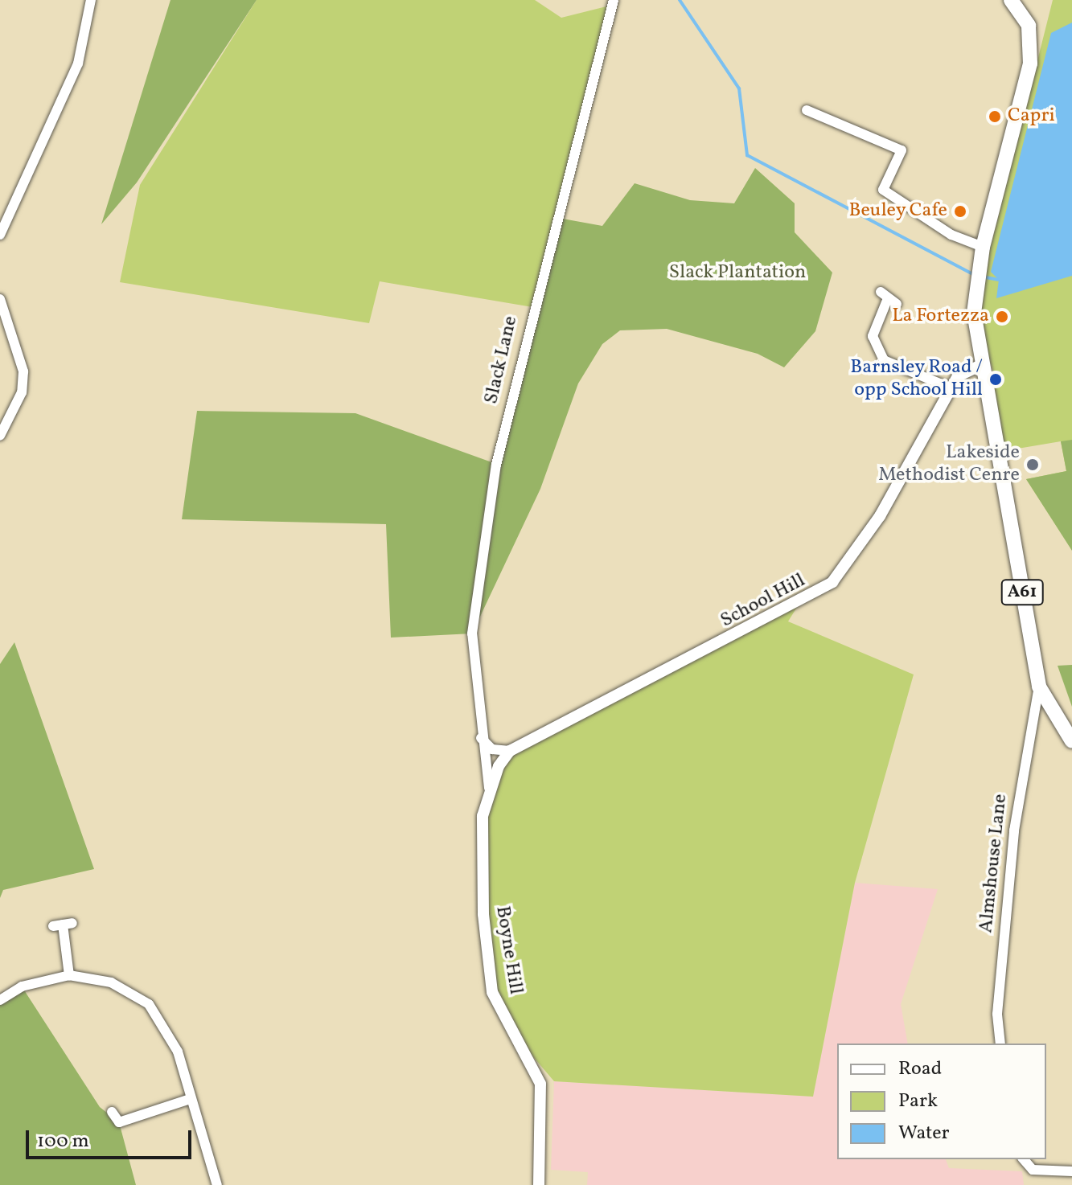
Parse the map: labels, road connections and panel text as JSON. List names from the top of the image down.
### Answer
{
  "streets": {
    "main road": ["A61"],
    "street": [
      "Slack Lane",
      "School Hill",
      "Almshouse Lane",
      "Boyne Hill"
    ]
  },
  "crossings": [
    ["Slack Lane", "Boyne Hill"],
    ["A61", "School Hill"],
    ["A61", "Almshouse Lane"]
  ],
  "parks": ["Slack Plantation"],
  "places": [
    "Capri",
    "Beuley Cafe",
    "La Fortezza",
    "Barnsley Road / opp School Hill",
    "Lakeside Methodist Cenre"
  ],
  "legend": ["Road", "Park", "Water"],
  "scale_bar": "100 m"
}
